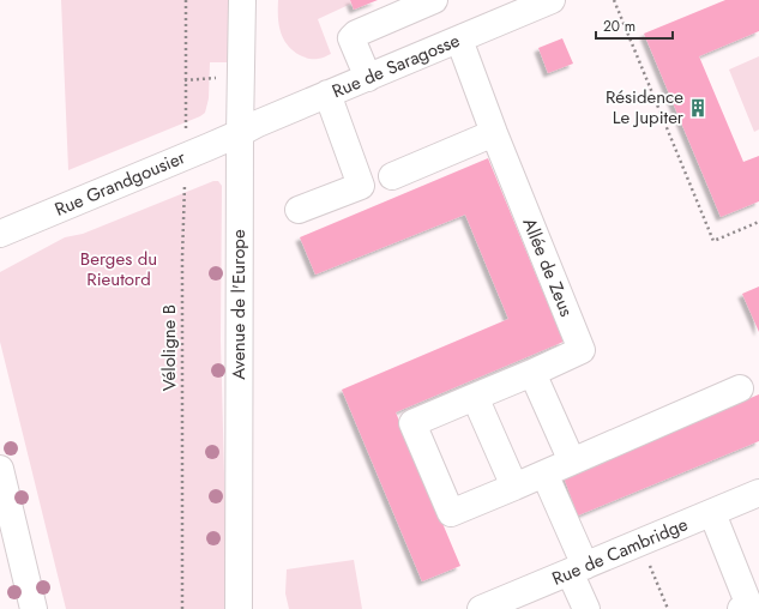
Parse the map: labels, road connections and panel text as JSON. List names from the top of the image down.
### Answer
{
  "streets": {
    "street": [
      "Rue de Saragosse",
      "Rue Grandgousier",
      "Allée de Zeus",
      "Avenue de l'Europe",
      "Rue de Cambridge"
    ],
    "path": ["Véloligne B"]
  },
  "crossings": [
    ["Rue de Saragosse", "Rue Grandgousier"],
    ["Rue de Saragosse", "Allée de Zeus"],
    ["Rue de Saragosse", "Avenue de l'Europe"],
    ["Rue Grandgousier", "Avenue de l'Europe"],
    ["Rue Grandgousier", "Véloligne B"]
  ],
  "parks": ["Berges du Rieutord"],
  "places": {
    "building": ["Résidence Le Jupiter"]
  },
  "scale_bar": "20 m"
}
